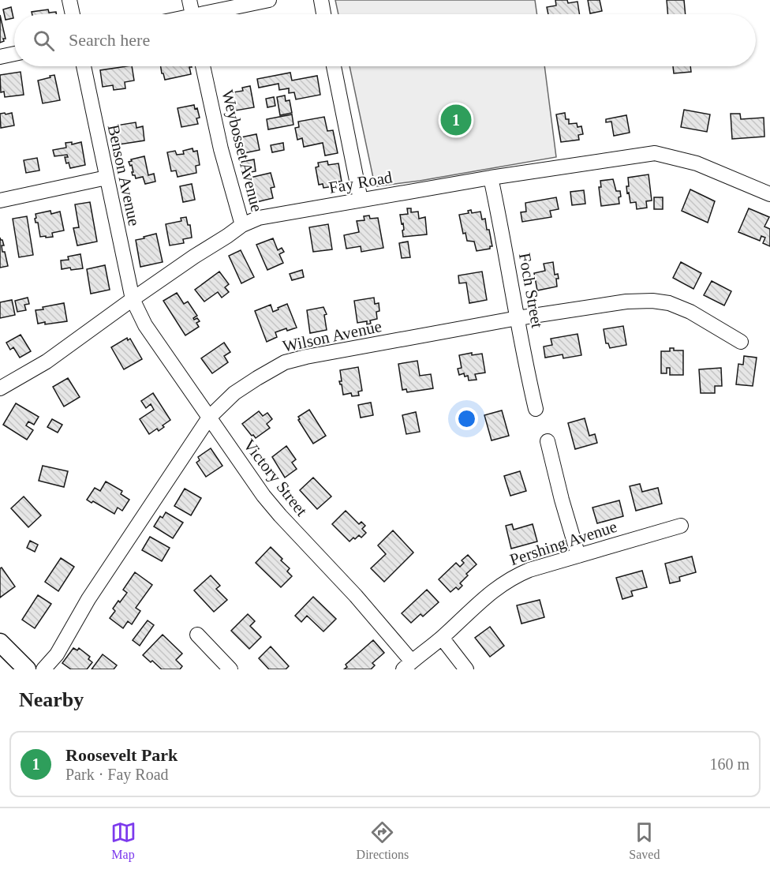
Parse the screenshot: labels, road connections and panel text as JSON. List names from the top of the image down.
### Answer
{
  "streets": {
    "street": [
      "Weybosset Avenue",
      "Benson Avenue",
      "Fay Road",
      "Foch Street",
      "Wilson Avenue",
      "Victory Street",
      "Pershing Avenue"
    ]
  },
  "crossings": [
    ["Weybosset Avenue", "Fay Road"],
    ["Benson Avenue", "Fay Road"],
    ["Benson Avenue", "Victory Street"],
    ["Fay Road", "Foch Street"],
    ["Fay Road", "Victory Street"],
    ["Foch Street", "Wilson Avenue"],
    ["Wilson Avenue", "Victory Street"],
    ["Victory Street", "Pershing Avenue"]
  ],
  "page": {
    "search": "Search here",
    "pins": "1",
    "heading": "Nearby",
    "list": [
      {
        "mark": "1",
        "name": "Roosevelt Park",
        "note": "Park · Fay Road",
        "value": "160 m"
      }
    ],
    "nav": ["Map", "Directions", "Saved"]
  }
}
